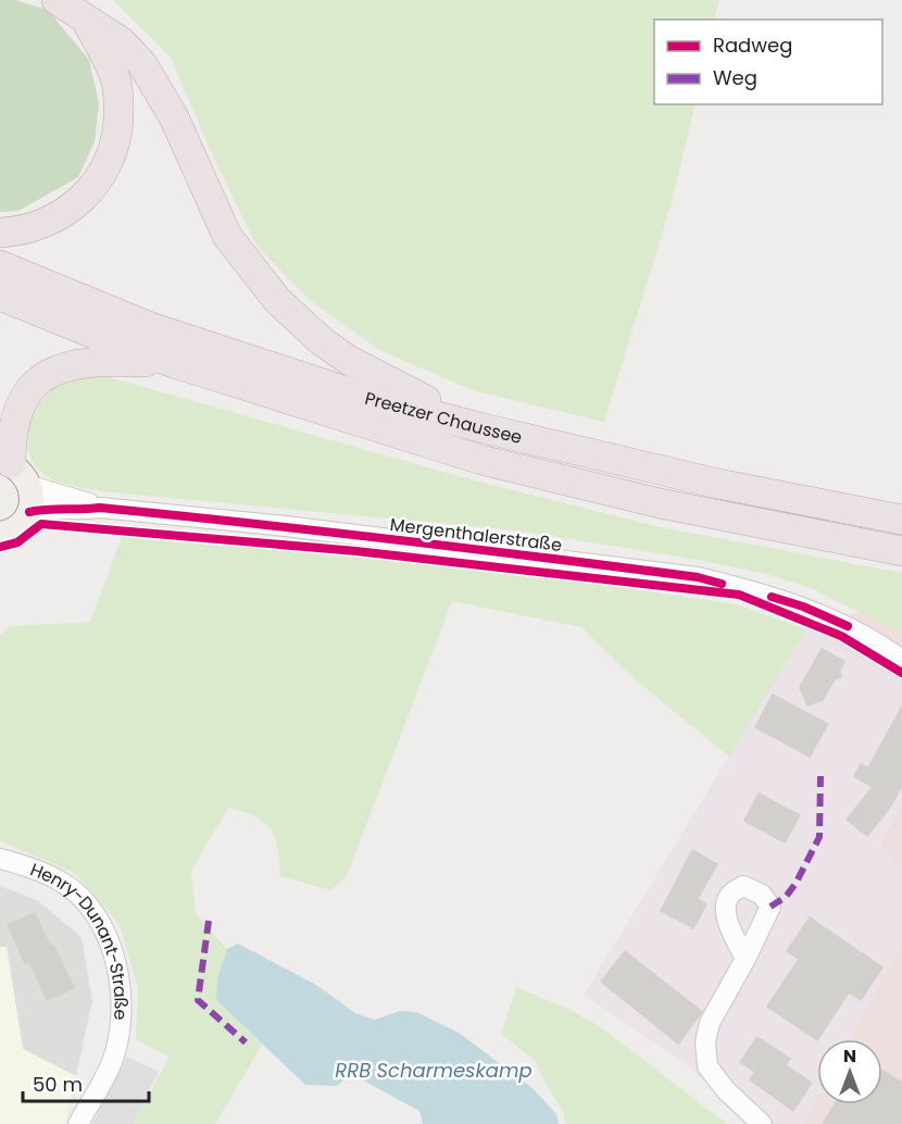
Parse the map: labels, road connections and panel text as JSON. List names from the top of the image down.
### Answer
{
  "streets": {
    "highway": ["Preetzer Chaussee"],
    "street": ["Mergenthalerstraße", "Henry-Dunant-Straße"]
  },
  "water": ["RRB Scharmeskamp"],
  "legend": ["Radweg", "Weg"],
  "scale_bar": "50 m",
  "north": "top"
}
